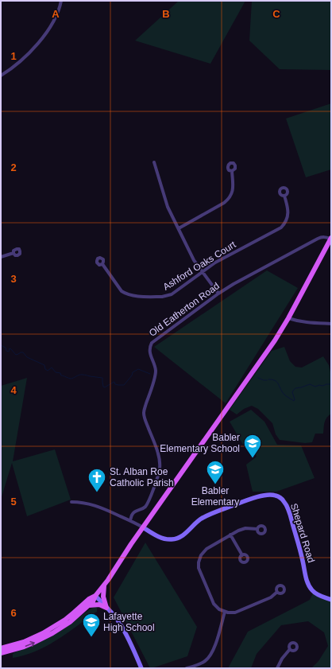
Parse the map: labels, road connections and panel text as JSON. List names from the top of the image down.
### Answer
{
  "streets": {
    "street": ["Ashford Oaks Court", "Old Eatherton Road", "Shepard Road"]
  },
  "crossings": [
    ["Old Eatherton Road", "Shepard Road"]
  ],
  "places": {
    "school or university": ["Babler Elementary School", "Babler Elementary", "Lafayette High School"],
    "church": ["St. Alban Roe Catholic Parish"]
  },
  "grid": {
    "columns": ["A", "B", "C"],
    "rows": [
      "1",
      "2",
      "3",
      "4",
      "5",
      "6"
    ]
  }
}
